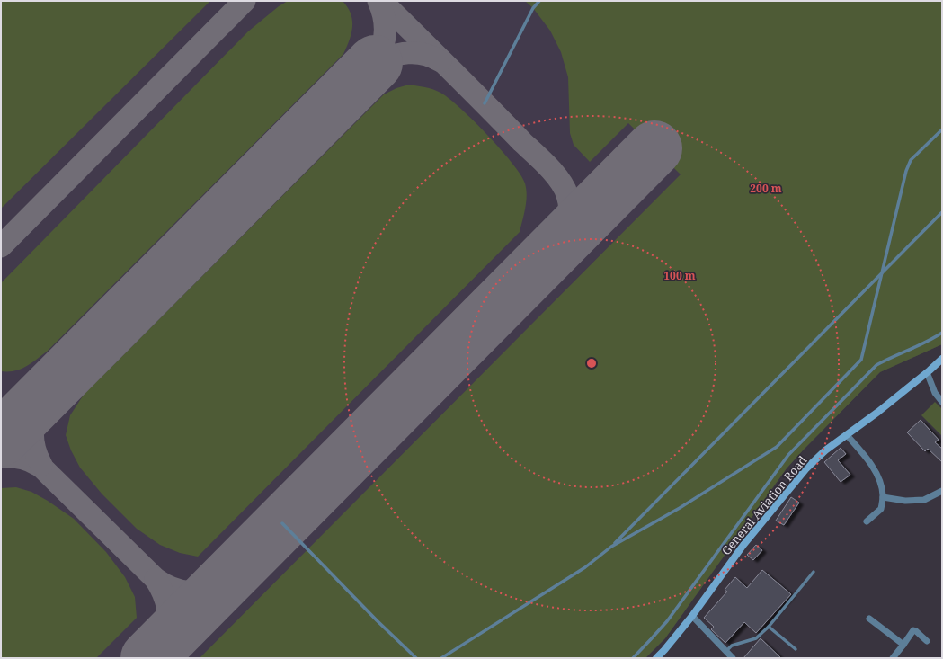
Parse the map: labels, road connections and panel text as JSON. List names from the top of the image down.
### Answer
{
  "streets": {
    "main road": ["General Aviation Road"]
  },
  "rings": ["200 m", "100 m"]
}
